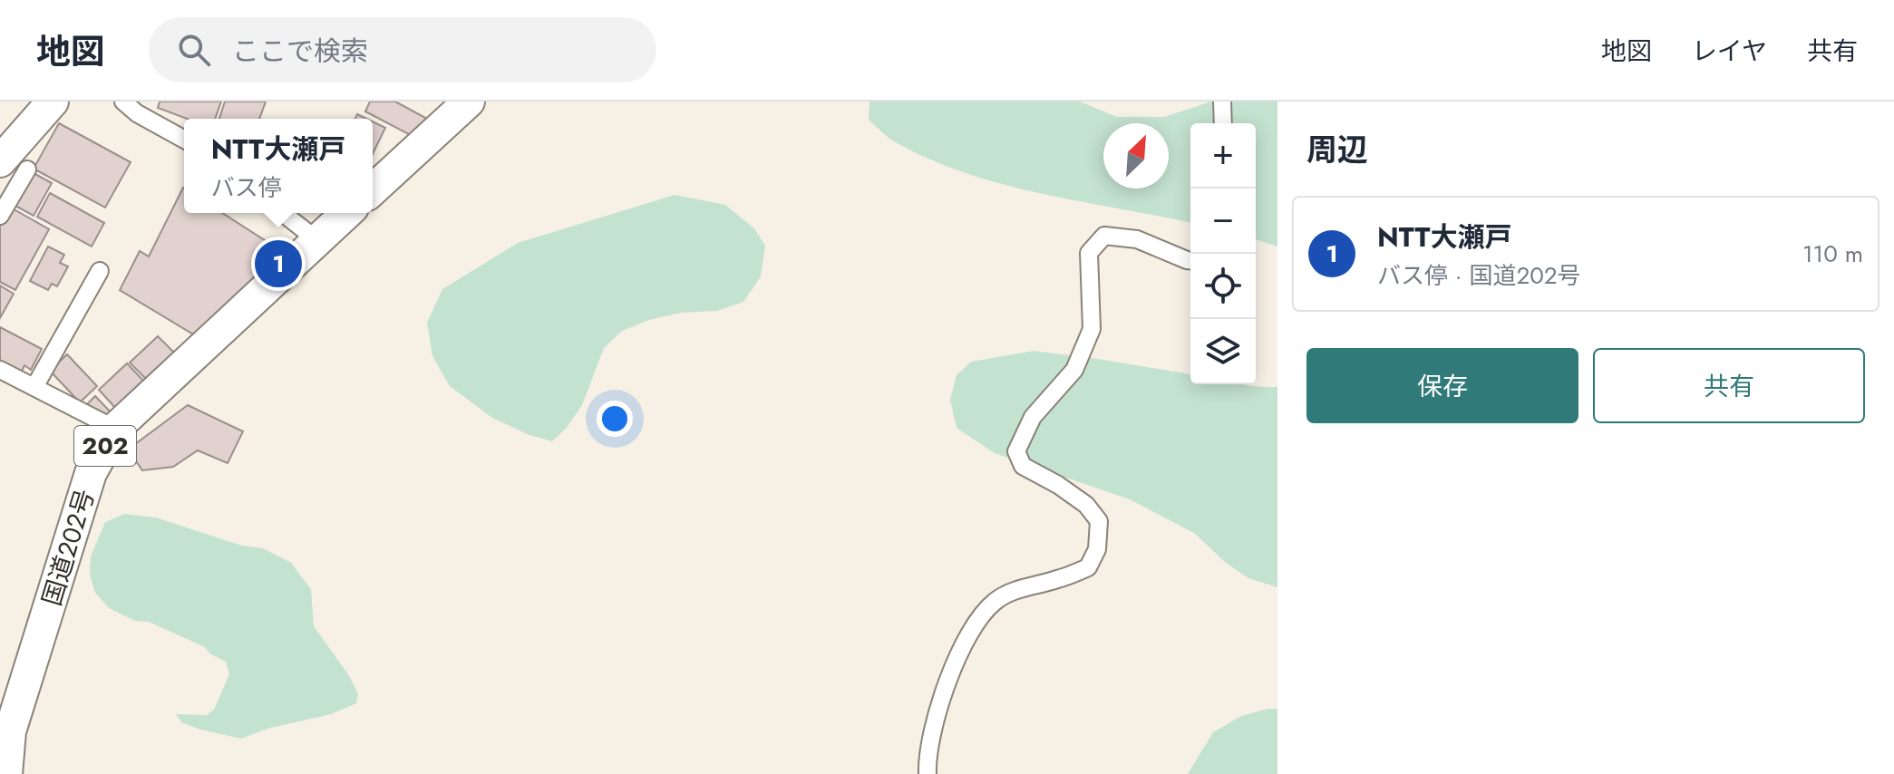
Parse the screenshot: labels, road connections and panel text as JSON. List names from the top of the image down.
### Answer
{
  "streets": {
    "highway": ["202", "国道202号"]
  },
  "north": "top right",
  "page": {
    "header": "地図",
    "search": "ここで検索",
    "nav": ["地図", "レイヤ", "共有"],
    "heading": "周辺",
    "popup": ["NTT大瀬戸", "バス停"],
    "map_buttons": ["+", "−"],
    "list": [
      {
        "mark": "1",
        "name": "NTT大瀬戸",
        "note": "バス停 · 国道202号",
        "value": "110 m"
      }
    ],
    "pins": "1",
    "buttons": ["保存", "共有"]
  }
}
